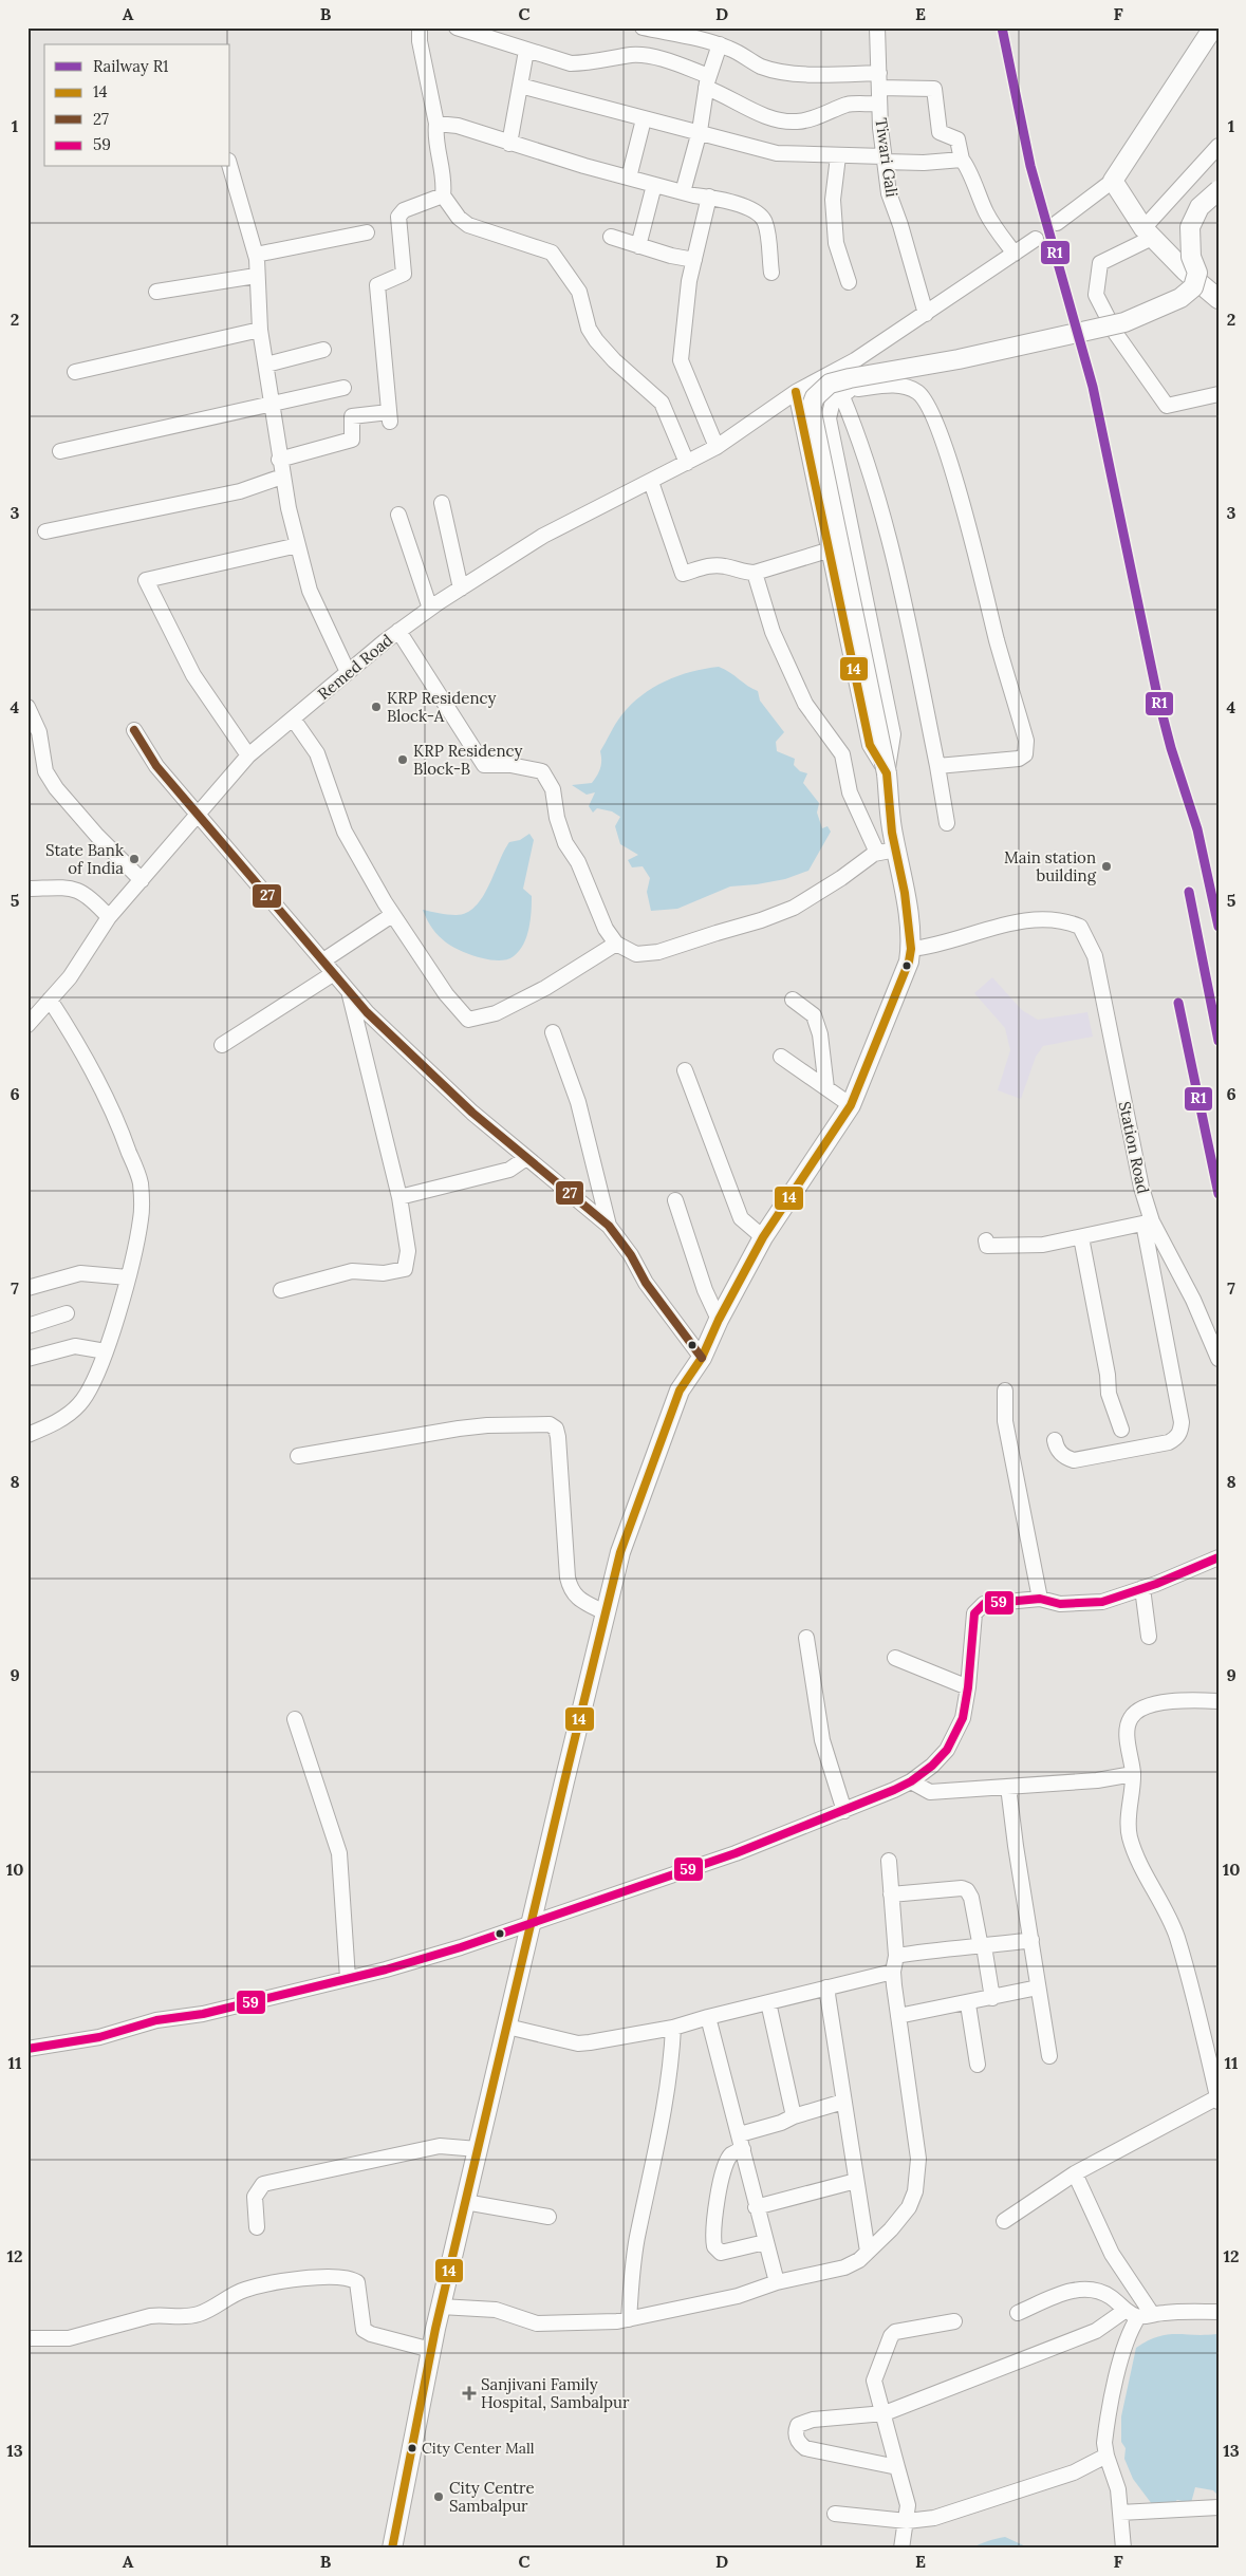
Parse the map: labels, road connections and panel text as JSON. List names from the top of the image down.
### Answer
{
  "streets": {
    "street": ["Tiwari Gali", "Remed Road", "Station Road"]
  },
  "crossings": [
    ["Tiwari Gali", "Remed Road"]
  ],
  "places": {
    "other": [
      "KRP Residency Block-A",
      "KRP Residency Block-B",
      "State Bank of India",
      "Main station building",
      "City Center Mall",
      "City Centre Sambalpur"
    ],
    "health": ["Sanjivani Family Hospital, Sambalpur"]
  },
  "lines": [
    "rail line R1",
    "transit line 14",
    "transit line 27",
    "transit line 59"
  ],
  "legend": [
    "Railway R1",
    "14",
    "27",
    "59"
  ],
  "grid": {
    "columns": [
      "A",
      "B",
      "C",
      "D",
      "E",
      "F"
    ],
    "rows": [
      "1",
      "2",
      "3",
      "4",
      "5",
      "6",
      "7",
      "8",
      "9",
      "10",
      "11",
      "12",
      "13"
    ]
  }
}
